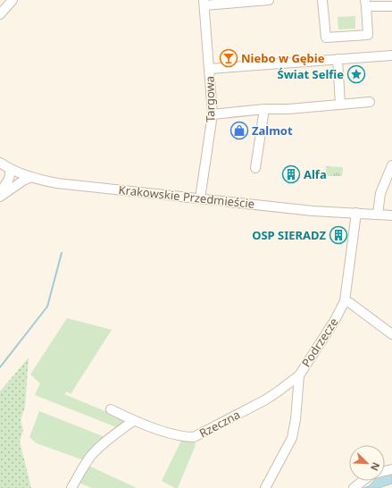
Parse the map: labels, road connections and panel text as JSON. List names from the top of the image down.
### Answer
{
  "streets": {
    "street": [
      "Targowa",
      "Krakowskie Przedmieście",
      "Podrzecze",
      "Rzeczna"
    ]
  },
  "crossings": [
    ["Targowa", "Krakowskie Przedmieście"],
    ["Krakowskie Przedmieście", "Podrzecze"],
    ["Podrzecze", "Rzeczna"]
  ],
  "places": {
    "bar": ["Niebo w Gębie"],
    "place": ["Świat Selfie"],
    "shop": ["Zalmot"],
    "building": ["Alfa", "OSP SIERADZ"]
  },
  "north": "bottom right"
}
